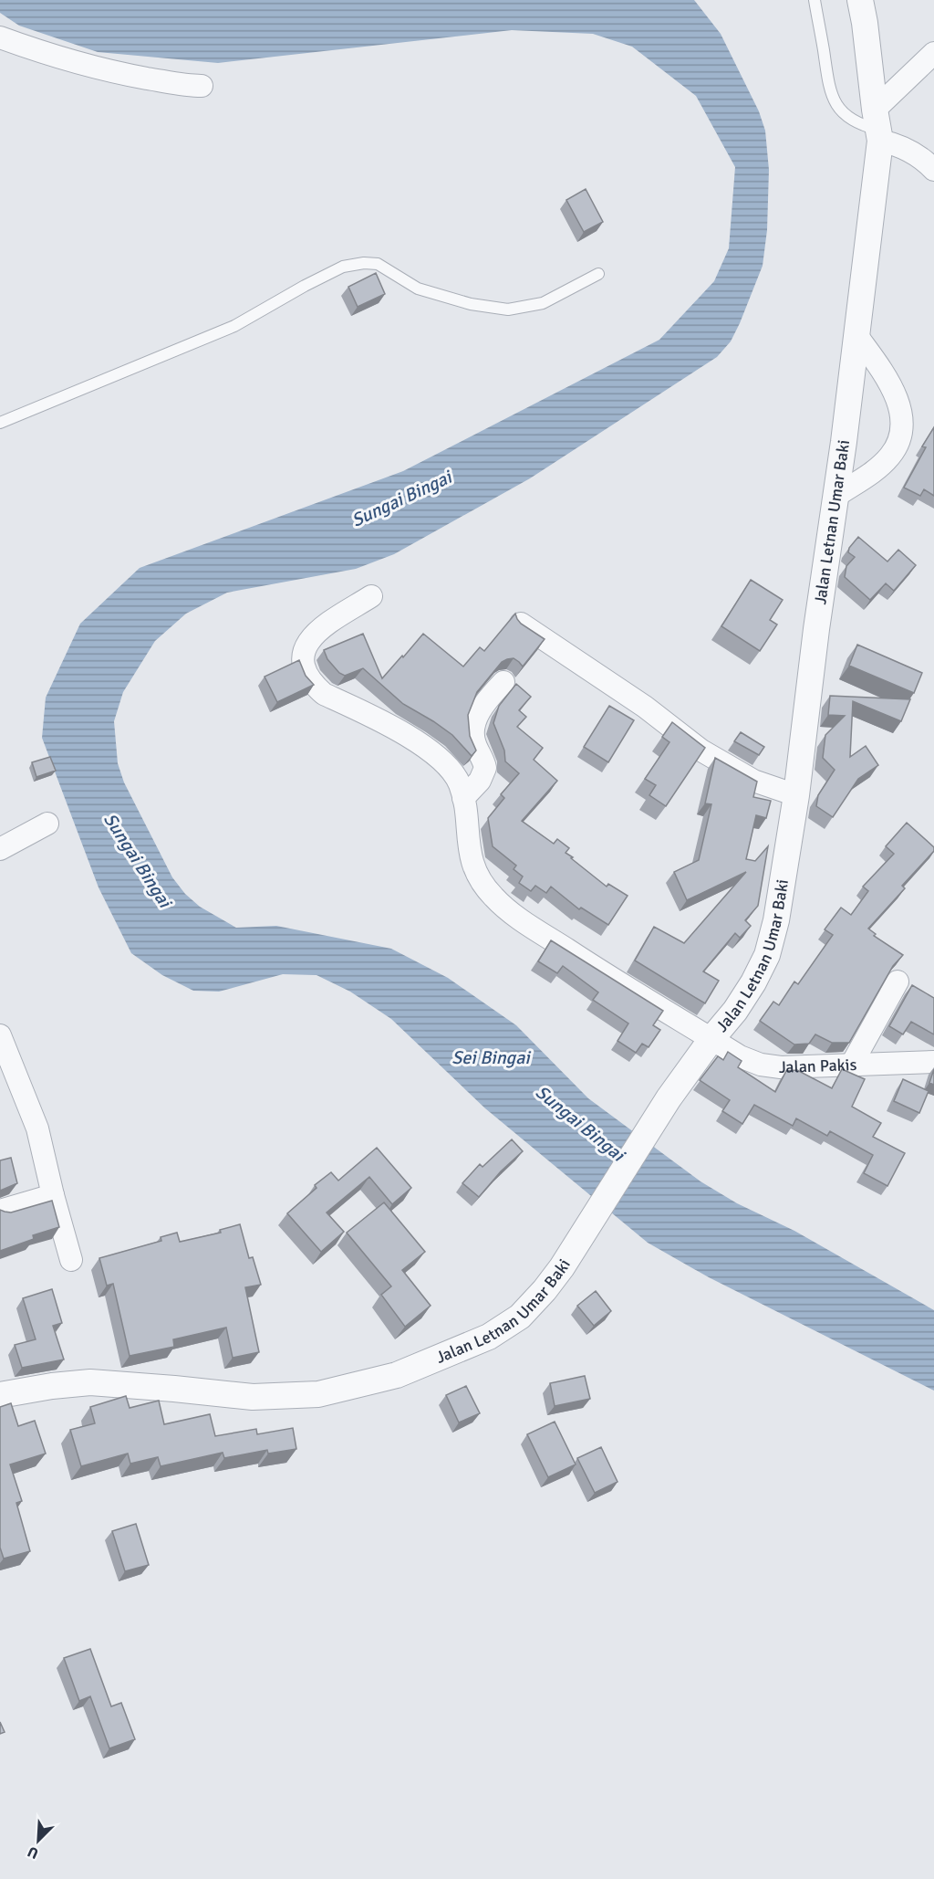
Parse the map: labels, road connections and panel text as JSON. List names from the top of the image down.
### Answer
{
  "streets": {
    "street": ["Jalan Letnan Umar Baki", "Jalan Pakis"]
  },
  "crossings": [
    ["Jalan Letnan Umar Baki", "Jalan Pakis"]
  ],
  "water": ["Sungai Bingai", "Sei Bingai"],
  "north": "bottom left"
}
